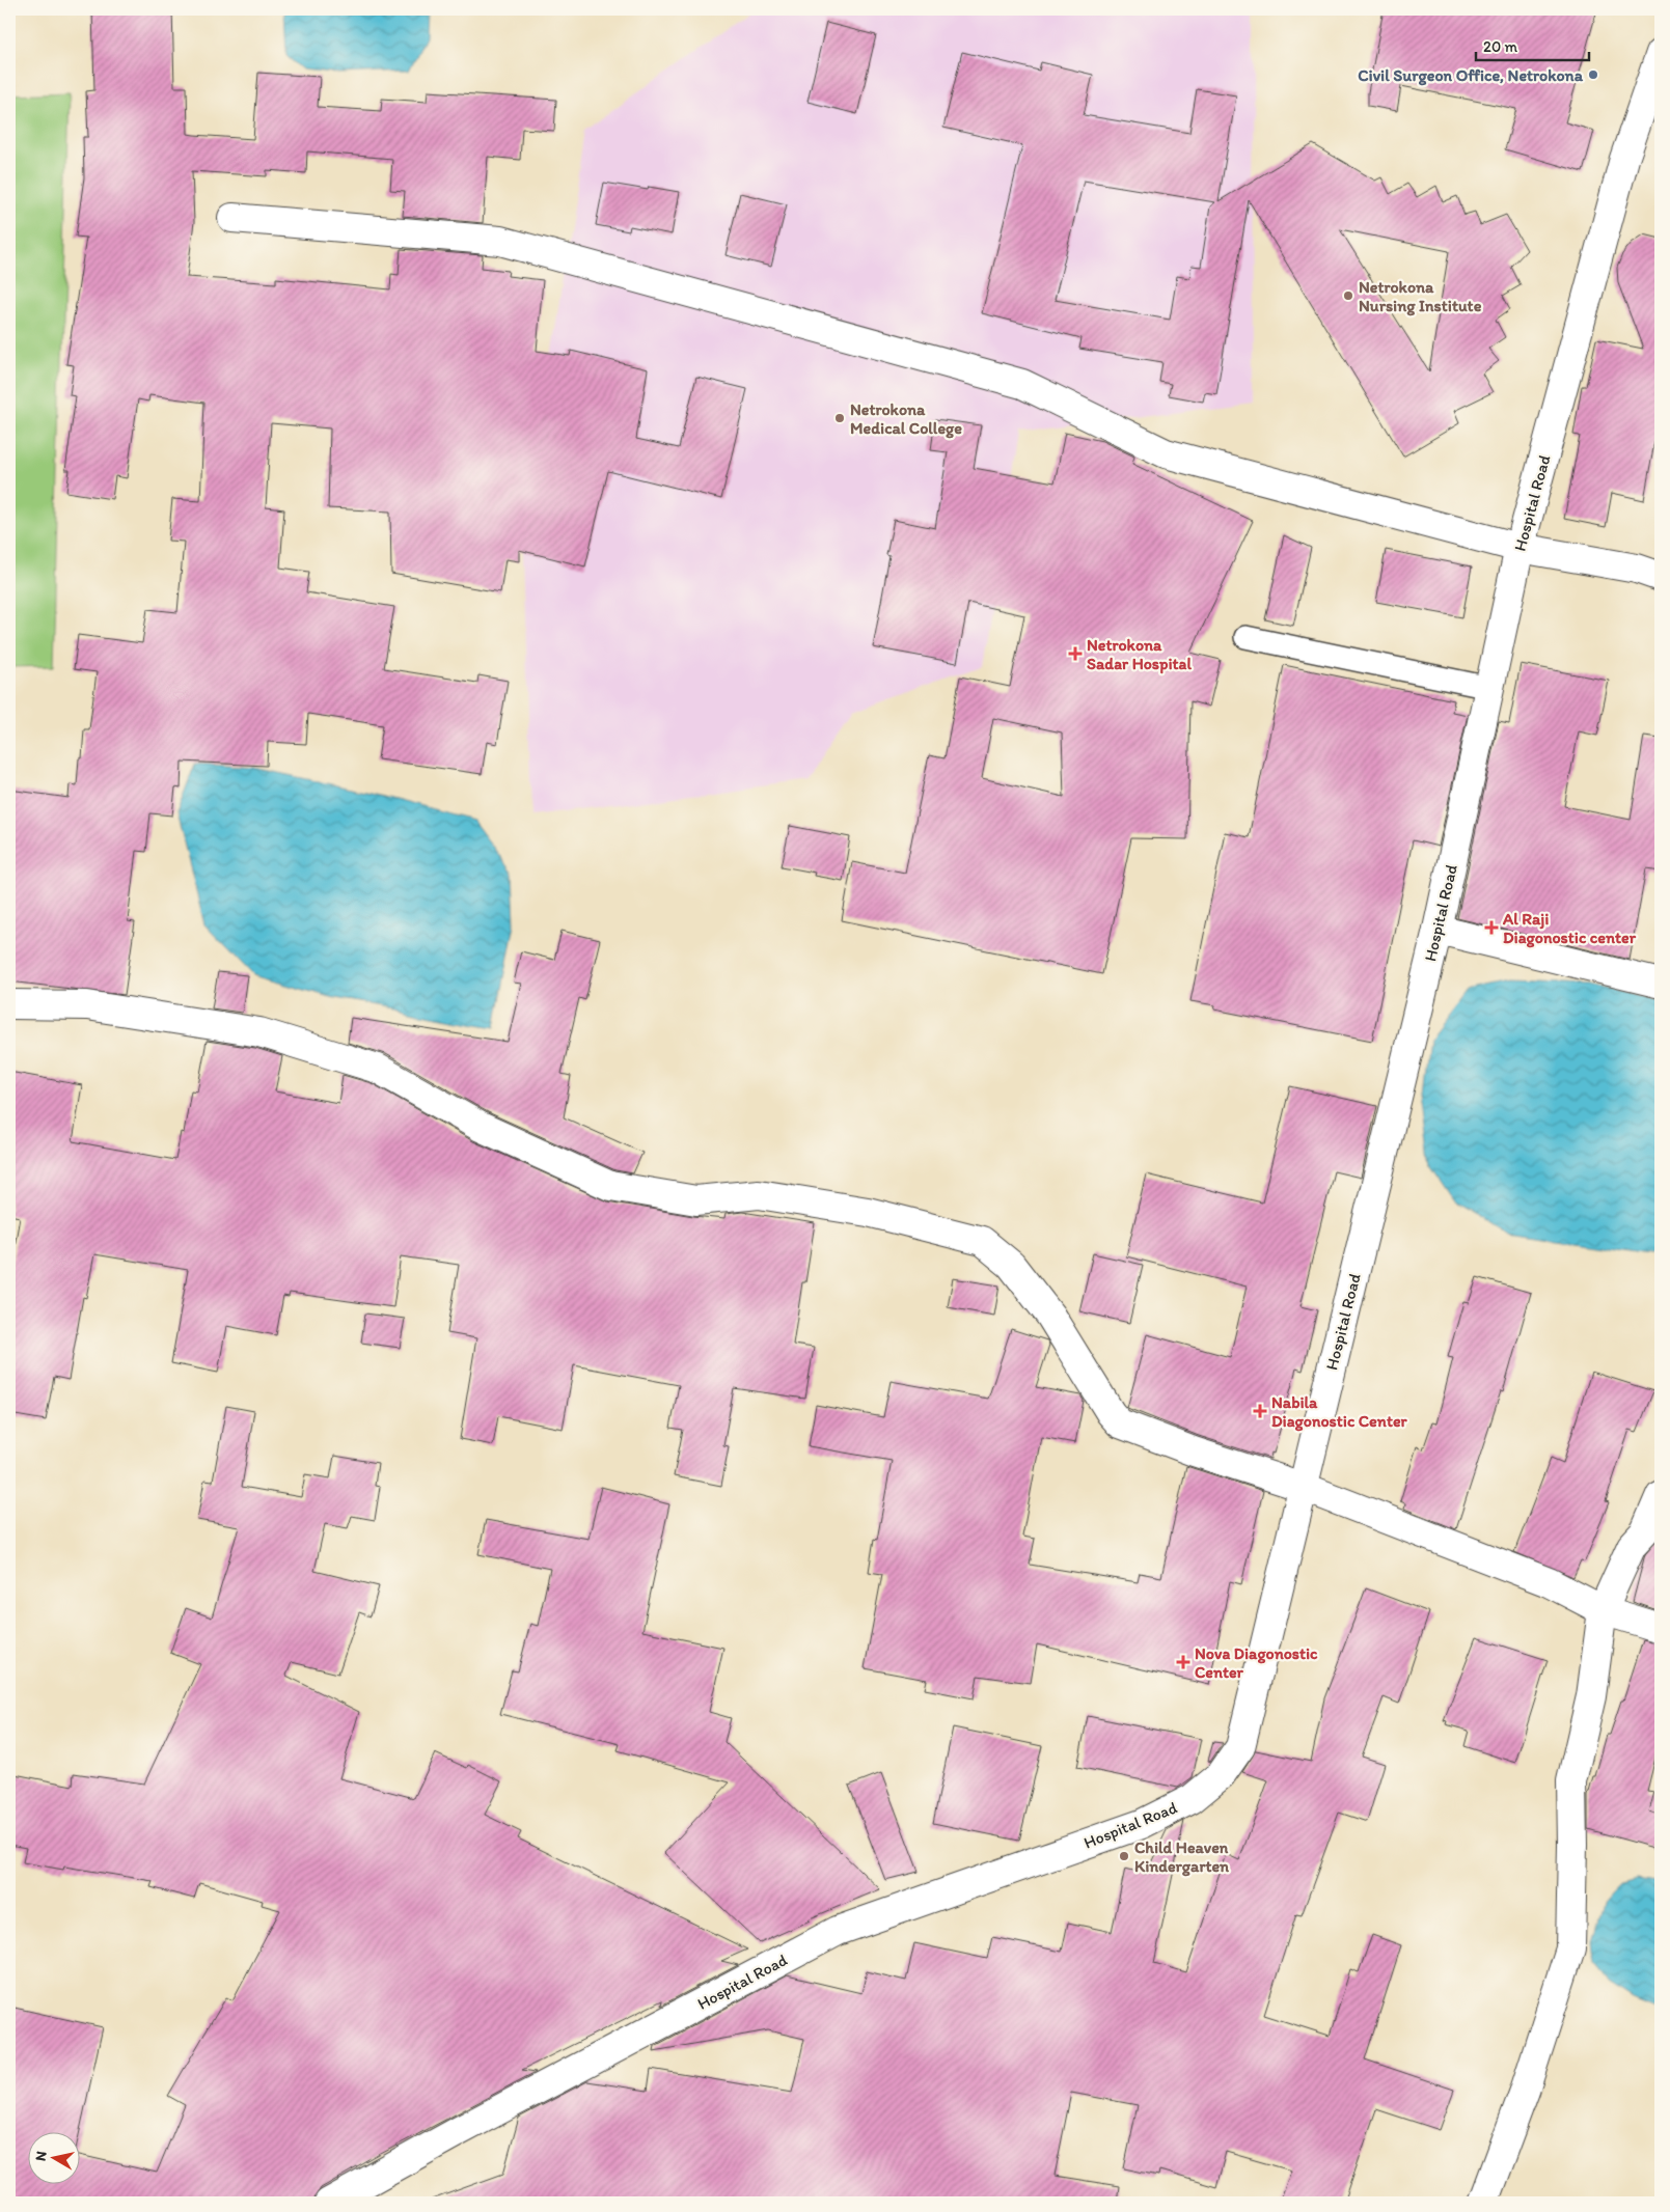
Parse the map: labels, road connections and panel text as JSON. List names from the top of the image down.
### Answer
{
  "streets": {
    "street": ["Hospital Road"]
  },
  "places": {
    "other": [
      "Civil Surgeon Office, Netrokona",
      "Netrokona Nursing Institute",
      "Netrokona Medical College",
      "Child Heaven Kindergarten"
    ],
    "health": [
      "Netrokona Sadar Hospital",
      "Al Raji Diagonostic center",
      "Nabila Diagonostic Center",
      "Nova Diagonostic Center"
    ]
  },
  "scale_bar": "20 m",
  "north": "left"
}
